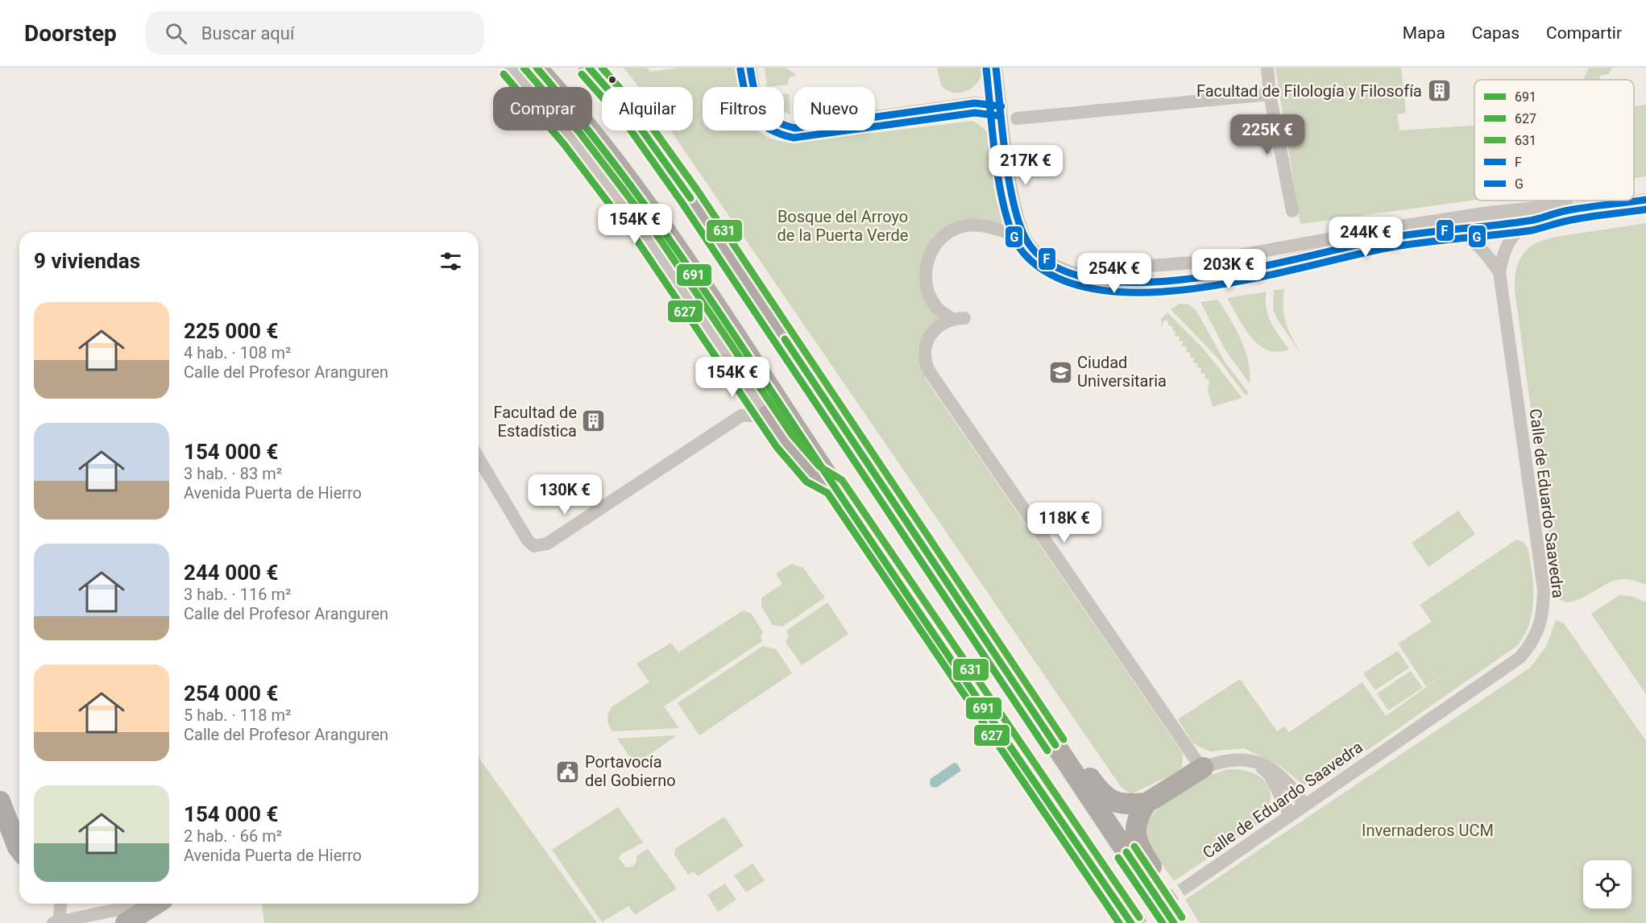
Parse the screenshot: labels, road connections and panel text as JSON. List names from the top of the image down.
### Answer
{
  "streets": {
    "street": ["Calle de Eduardo Saavedra"]
  },
  "parks": ["Bosque del Arroyo de la Puerta Verde", "Invernaderos UCM"],
  "places": {
    "building": ["Facultad de Filología y Filosofía", "Facultad de Estadística"],
    "school or university": ["Ciudad Universitaria"],
    "public building": ["Portavocía del Gobierno"]
  },
  "lines": [
    "transit line 691",
    "transit line 631",
    "transit line F",
    "transit line G",
    "transit line 627"
  ],
  "legend": [
    "691",
    "627",
    "631",
    "F",
    "G"
  ],
  "page": {
    "header": "Doorstep",
    "search": "Buscar aquí",
    "nav": ["Mapa", "Capas", "Compartir"],
    "chip": [
      "Comprar",
      "Alquilar",
      "Filtros",
      "Nuevo"
    ],
    "price": [
      "225K €",
      "217K €",
      "154K €",
      "244K €",
      "203K €",
      "254K €",
      "154K €",
      "130K €",
      "118K €"
    ],
    "heading": "9 viviendas",
    "list": [
      {
        "name": "225 000 €",
        "note": "4 hab. · 108 m² · Calle del Profesor Aranguren"
      },
      {
        "name": "154 000 €",
        "note": "3 hab. · 83 m² · Avenida Puerta de Hierro"
      },
      {
        "name": "244 000 €",
        "note": "3 hab. · 116 m² · Calle del Profesor Aranguren"
      },
      {
        "name": "254 000 €",
        "note": "5 hab. · 118 m² · Calle del Profesor Aranguren"
      },
      {
        "name": "154 000 €",
        "note": "2 hab. · 66 m² · Avenida Puerta de Hierro"
      }
    ]
  }
}
